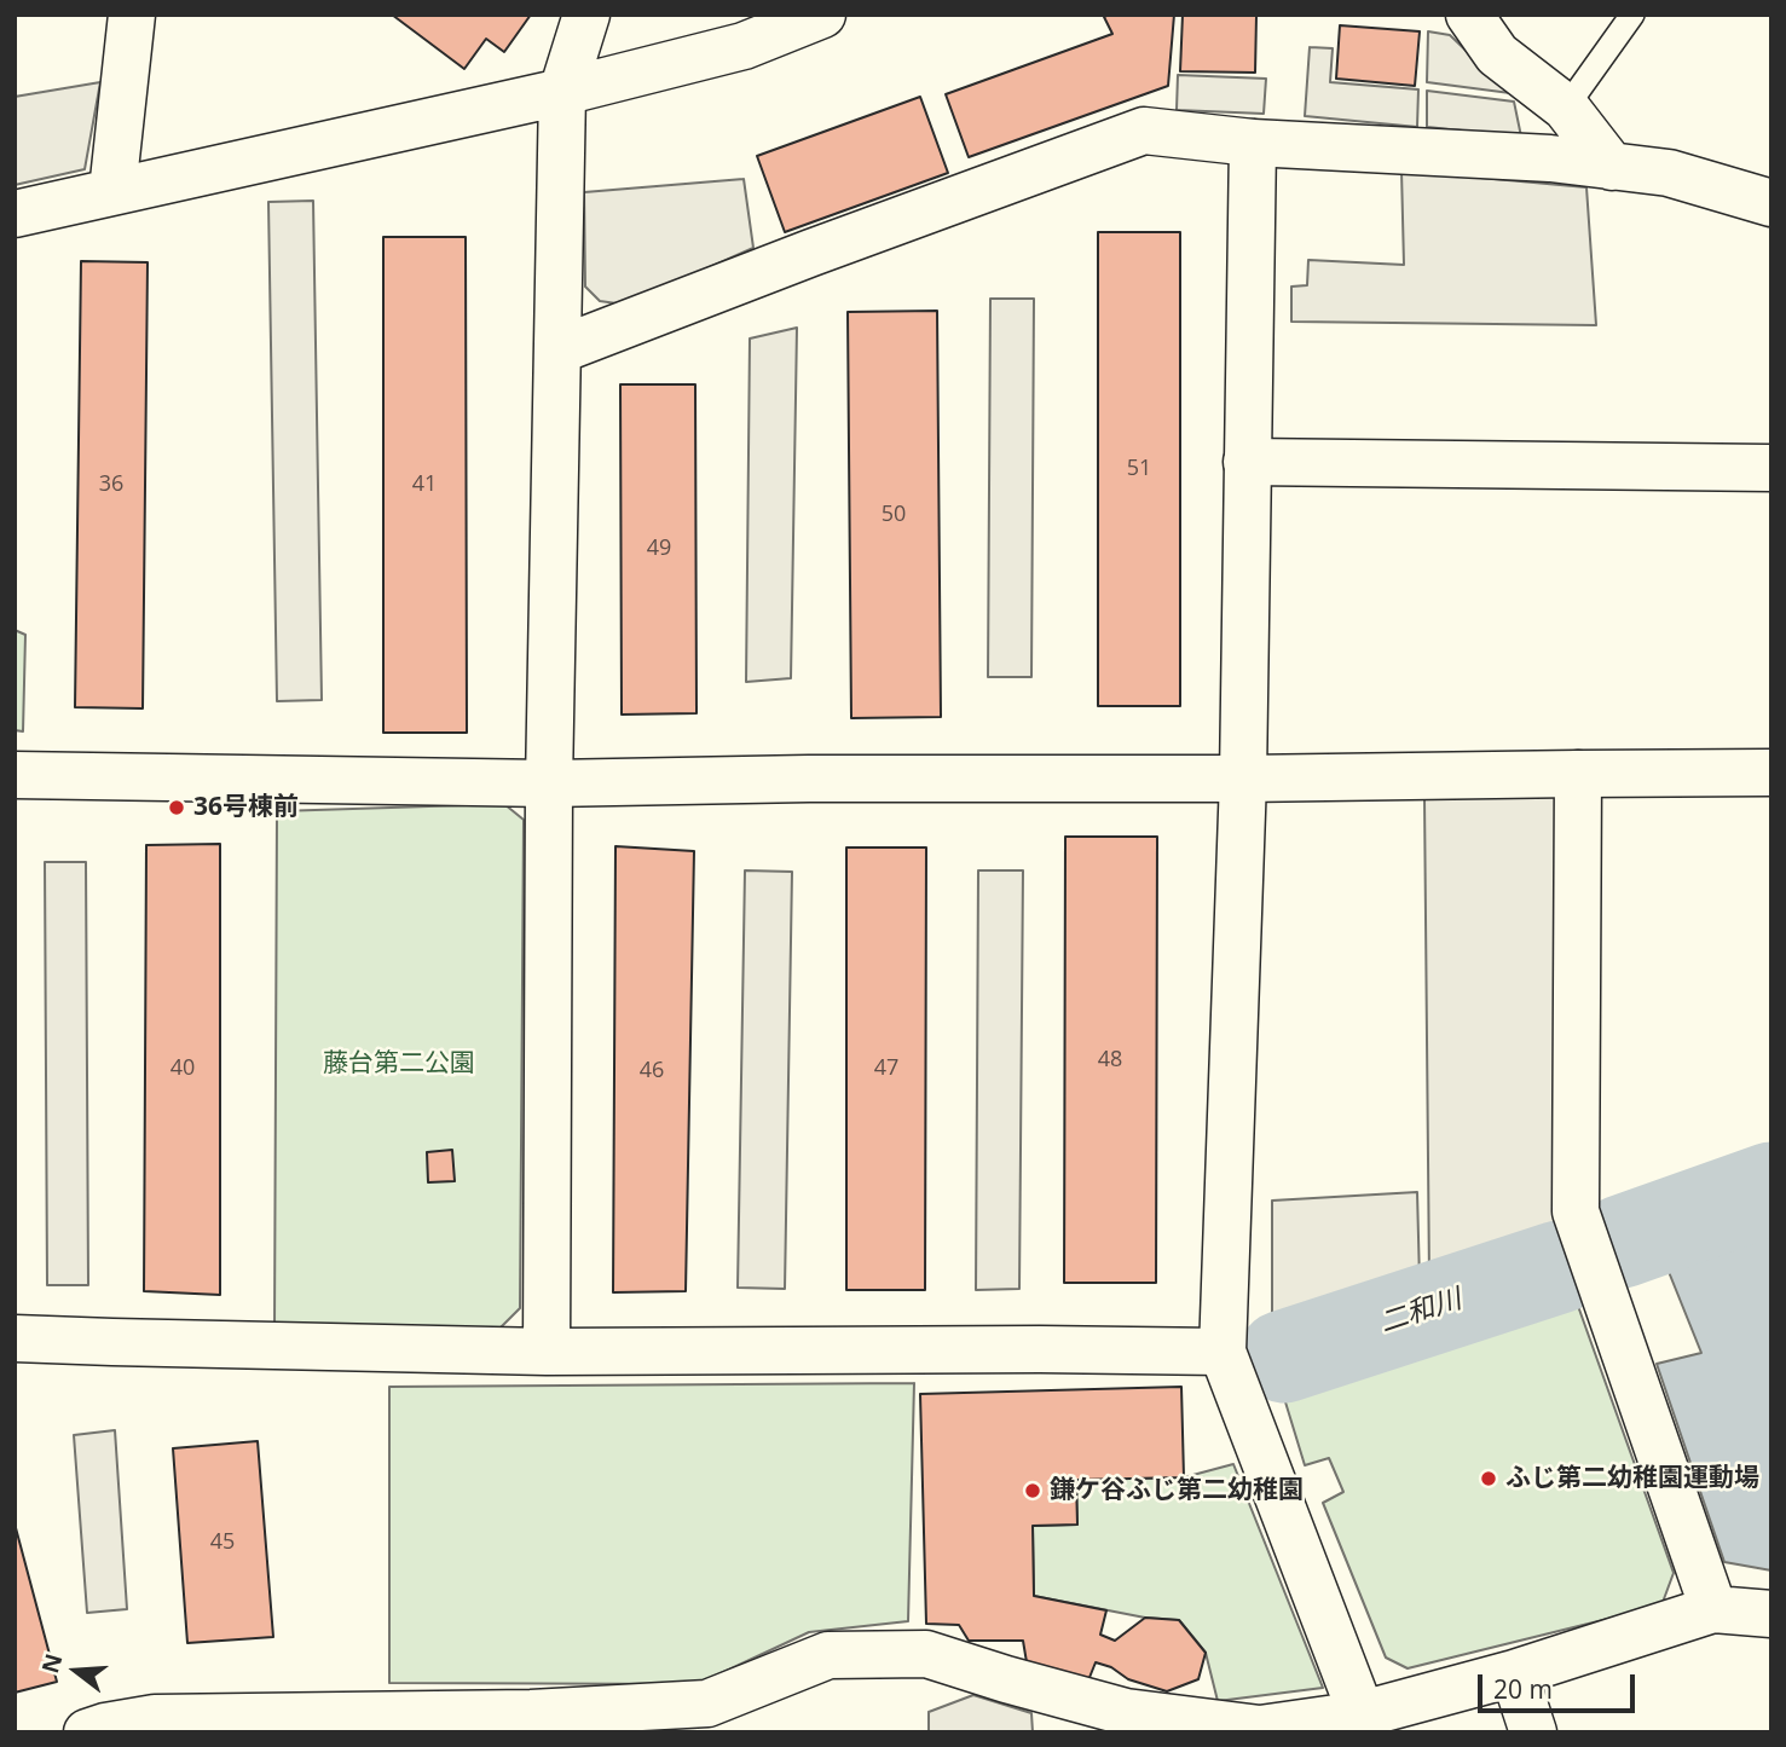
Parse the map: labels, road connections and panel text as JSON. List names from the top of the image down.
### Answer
{
  "water": ["二和川"],
  "parks": ["藤台第二公園"],
  "places": ["36号棟前", "ふじ第二幼稚園運動場", "鎌ケ谷ふじ第二幼稚園"],
  "house_numbers": [
    "51",
    "36",
    "41",
    "50",
    "49",
    "48",
    "40",
    "47",
    "46",
    "45"
  ],
  "scale_bar": "20 m",
  "north": "left"
}
